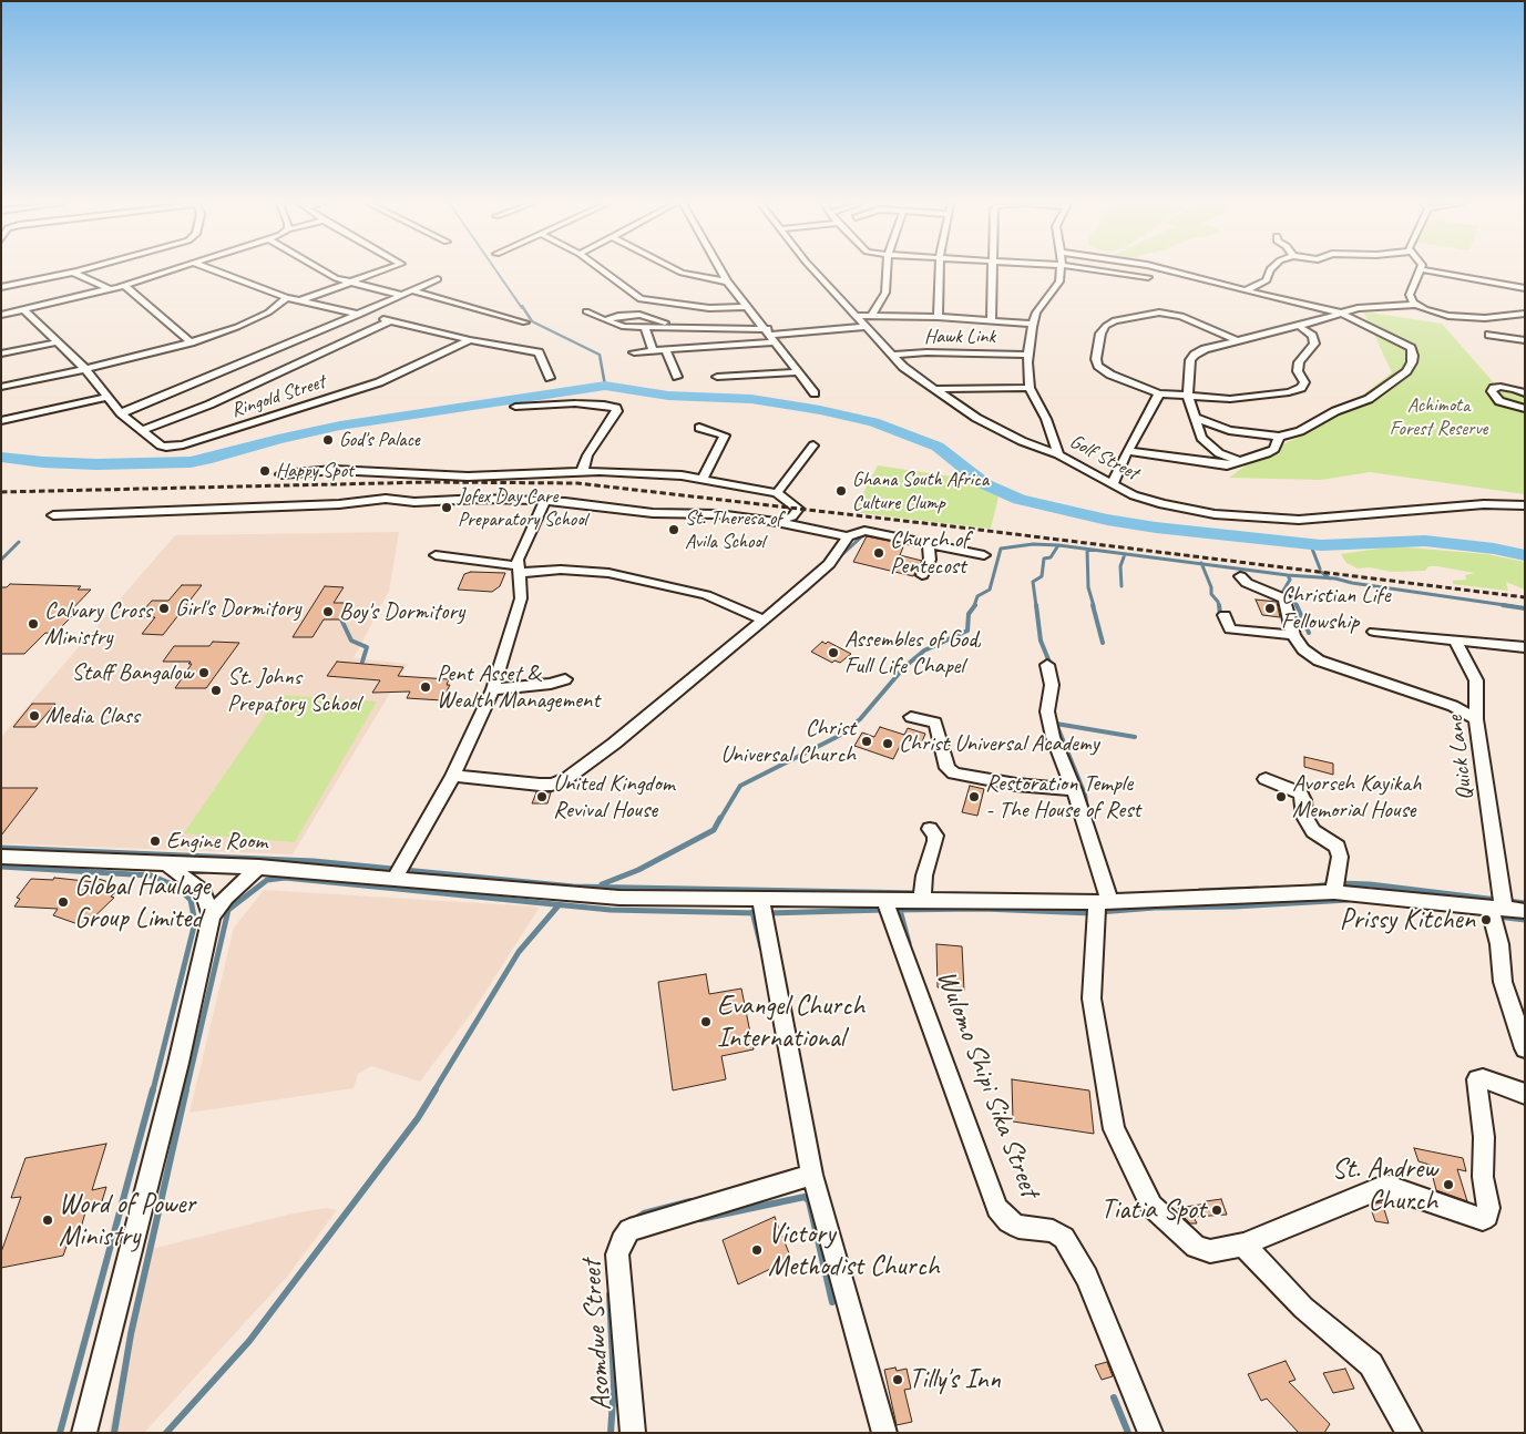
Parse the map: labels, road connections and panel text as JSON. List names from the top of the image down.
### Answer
{
  "streets": {
    "street": [
      "Hawk Link",
      "Ringold Street",
      "Golf Street",
      "Quick Lane",
      "Wulomo Shipi Sika Street",
      "Asomdwe Street"
    ]
  },
  "crossings": [
    ["Hawk Link", "Golf Street"]
  ],
  "parks": ["Achimota Forest Reserve"],
  "places": [
    "God's Palace",
    "Happy Spot",
    "Ghana South Africa Culture Clump",
    "Jofex Day Care Preparatory School",
    "St. Theresa of Avila School",
    "Church of Pentecost",
    "Girl's Dormitory",
    "Christian Life Fellowship",
    "Boy's Dormitory",
    "Calvary Cross Ministry",
    "Assembles of God, Full Life Chapel",
    "Staff Bangalow",
    "Pent Asset & Wealth Management",
    "St. Johns Prepatory School",
    "Media Class",
    "Christ Universal Church",
    "Christ Universal Academy",
    "United Kingdom Revival House",
    "Restoration Temple - The House of Rest",
    "Avorseh Kayikah Memorial House",
    "Engine Room",
    "Global Haulage Group Limited",
    "Prissy Kitchen",
    "Evangel Church International",
    "St. Andrew Church",
    "Tiatia Spot",
    "Word of Power Ministry",
    "Victory Methodist Church",
    "Tilly's Inn"
  ]
}
